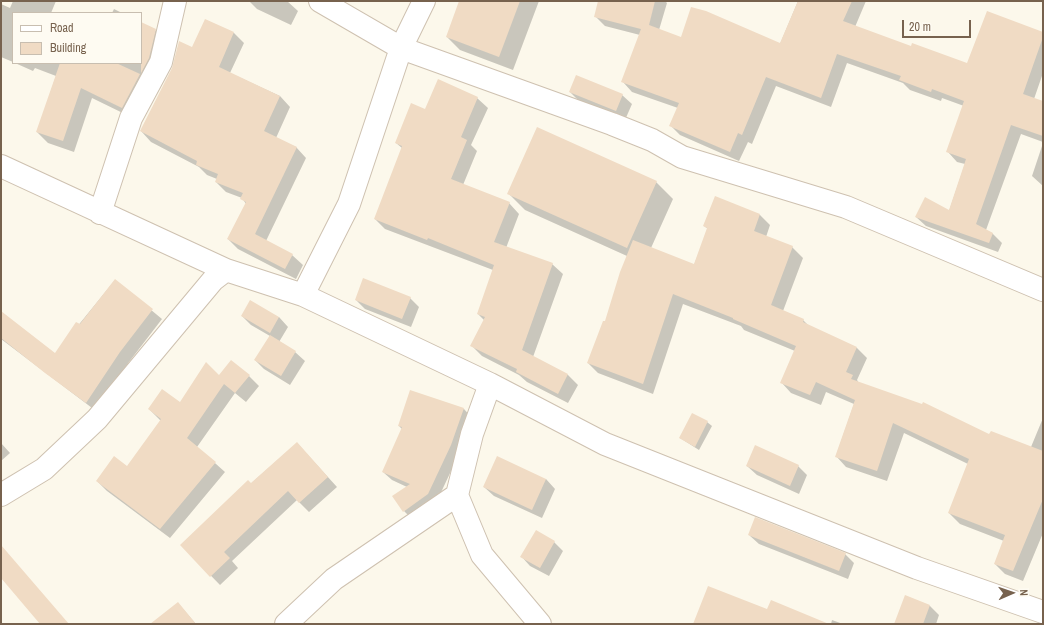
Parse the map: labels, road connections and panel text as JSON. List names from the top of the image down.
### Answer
{
  "legend": ["Road", "Building"],
  "scale_bar": "20 m",
  "north": "right"
}
